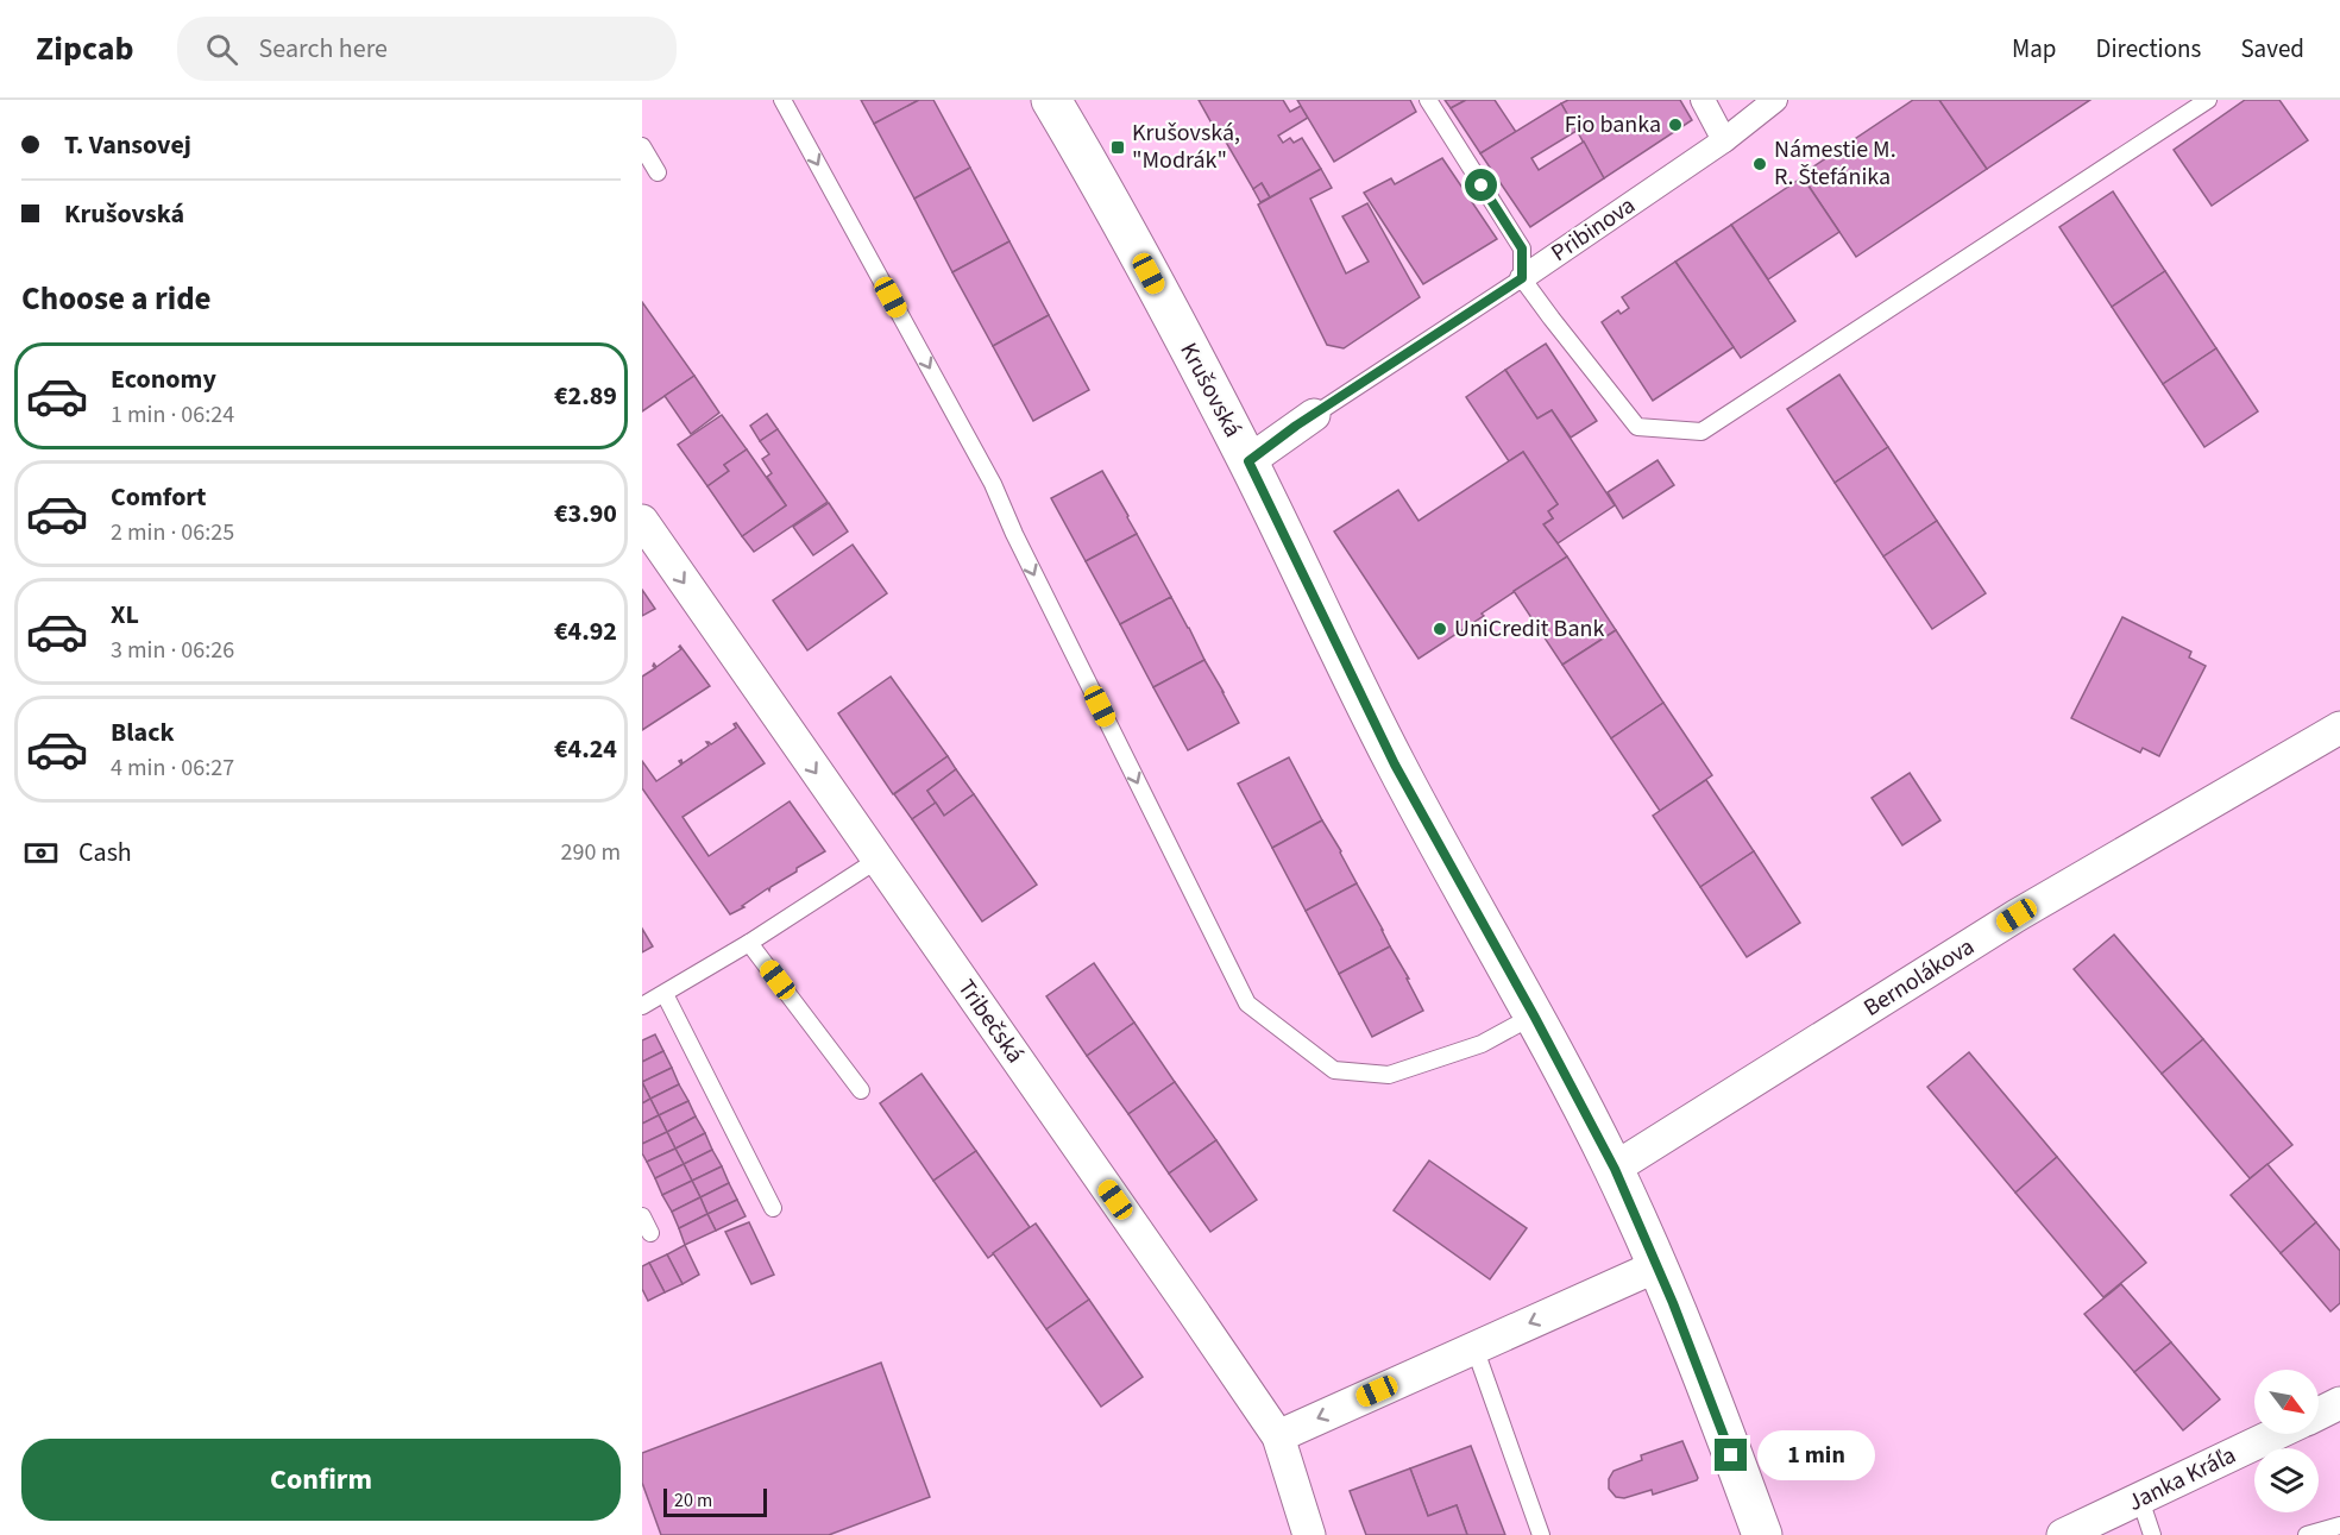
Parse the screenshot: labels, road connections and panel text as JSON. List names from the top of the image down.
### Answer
{
  "streets": {
    "main road": ["Krušovská"],
    "street": [
      "Pribinova",
      "Bernolákova",
      "Tribečská",
      "Janka Kráľa"
    ]
  },
  "crossings": [
    ["Pribinova", "Krušovská"],
    ["Krušovská", "Bernolákova"]
  ],
  "places": {
    "other": ["Fio banka", "Námestie M. R. Štefánika", "UniCredit Bank"],
    "transit": ["Krušovská, \"Modrák\""]
  },
  "scale_bar": "20 m",
  "north": "bottom right",
  "page": {
    "header": "Zipcab",
    "search": "Search here",
    "nav": ["Map", "Directions", "Saved"],
    "banner": ["T. Vansovej", "Krušovská"],
    "heading": "Choose a ride",
    "list": [
      {
        "name": "Economy",
        "note": "1 min · 06:24",
        "value": "€2.89"
      },
      {
        "name": "Comfort",
        "note": "2 min · 06:25",
        "value": "€3.90"
      },
      {
        "name": "XL",
        "note": "3 min · 06:26",
        "value": "€4.92"
      },
      {
        "name": "Black",
        "note": "4 min · 06:27",
        "value": "€4.24"
      }
    ],
    "pay": ["Cash", "290 m"],
    "buttons": "Confirm",
    "bubble": "1 min",
    "scale": "20 m"
  }
}
